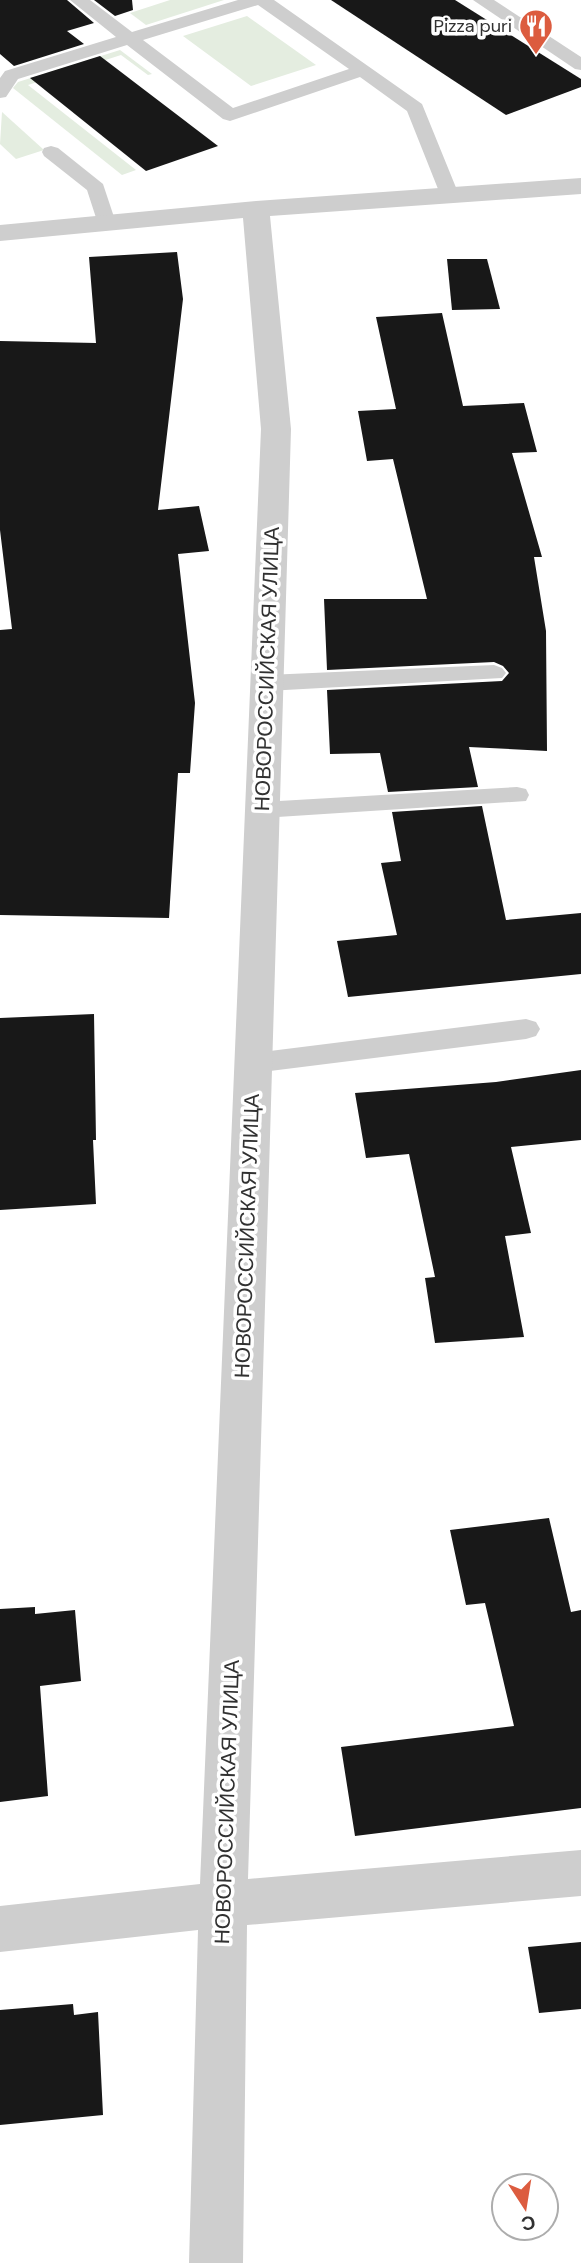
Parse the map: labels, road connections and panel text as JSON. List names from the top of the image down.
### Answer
{
  "streets": {
    "street": ["НОВОРОССИЙСКАЯ УЛИЦА"]
  },
  "places": {
    "restaurant": ["Pizza puri"]
  },
  "north": "bottom"
}
